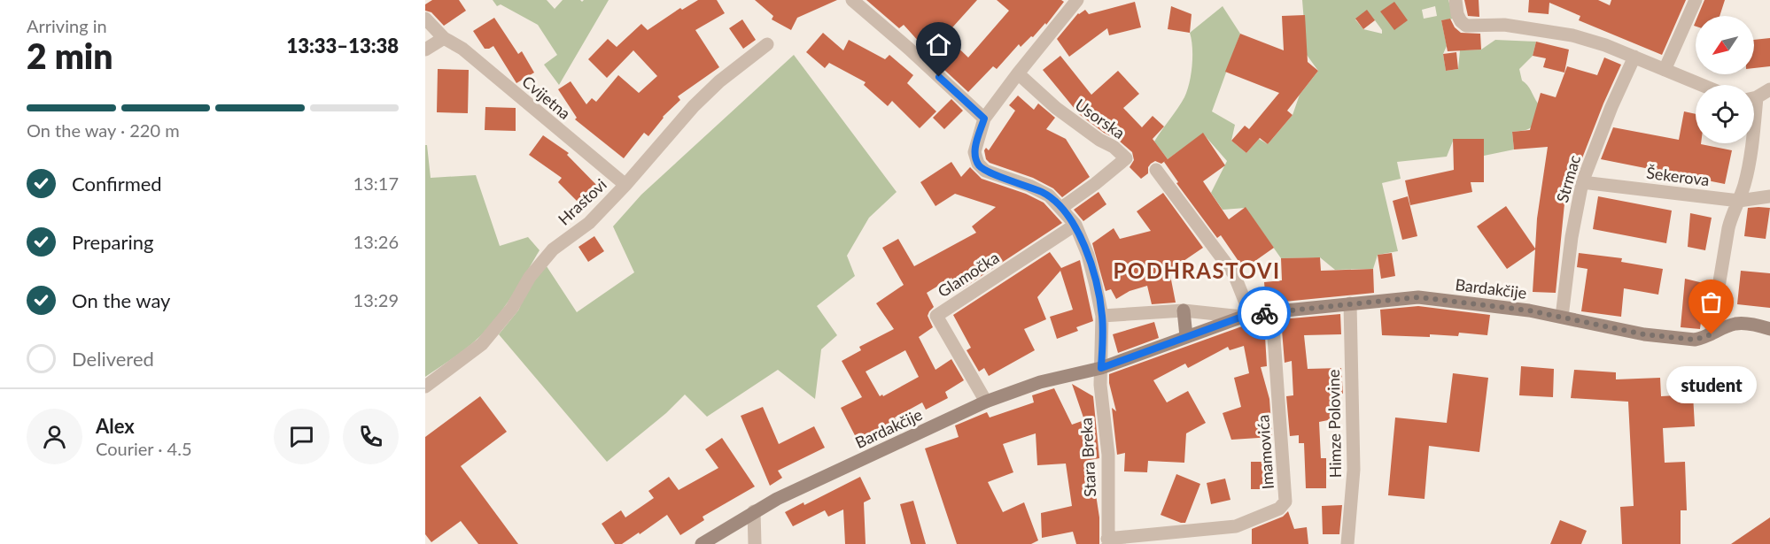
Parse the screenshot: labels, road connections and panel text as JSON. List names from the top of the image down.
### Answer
{
  "streets": {
    "street": [
      "Cvijetna",
      "Usorska",
      "Šekerova",
      "Strmac",
      "Hrastovi",
      "Glamočka",
      "Bardakčije",
      "Himze Polovine",
      "Imamovića",
      "Stara Breka"
    ]
  },
  "crossings": [
    ["Cvijetna", "Hrastovi"],
    ["Šekerova", "Strmac"],
    ["Strmac", "Bardakčije"],
    ["Glamočka", "Bardakčije"],
    ["Bardakčije", "Himze Polovine"],
    ["Bardakčije", "Imamovića"],
    ["Bardakčije", "Stara Breka"],
    ["Imamovića", "Stara Breka"]
  ],
  "districts": ["PODHRASTOVI"],
  "places": ["student"],
  "north": "bottom left",
  "page": {
    "heading": ["2 min", "Arriving in", "13:33–13:38"],
    "panel": ["Alex", "Courier · 4.5"],
    "bar": "On the way · 220 m",
    "list": [
      ["Confirmed", "13:17"],
      ["Preparing", "13:26"],
      ["On the way", "13:29"],
      "Delivered"
    ],
    "bubble": "student"
  }
}
